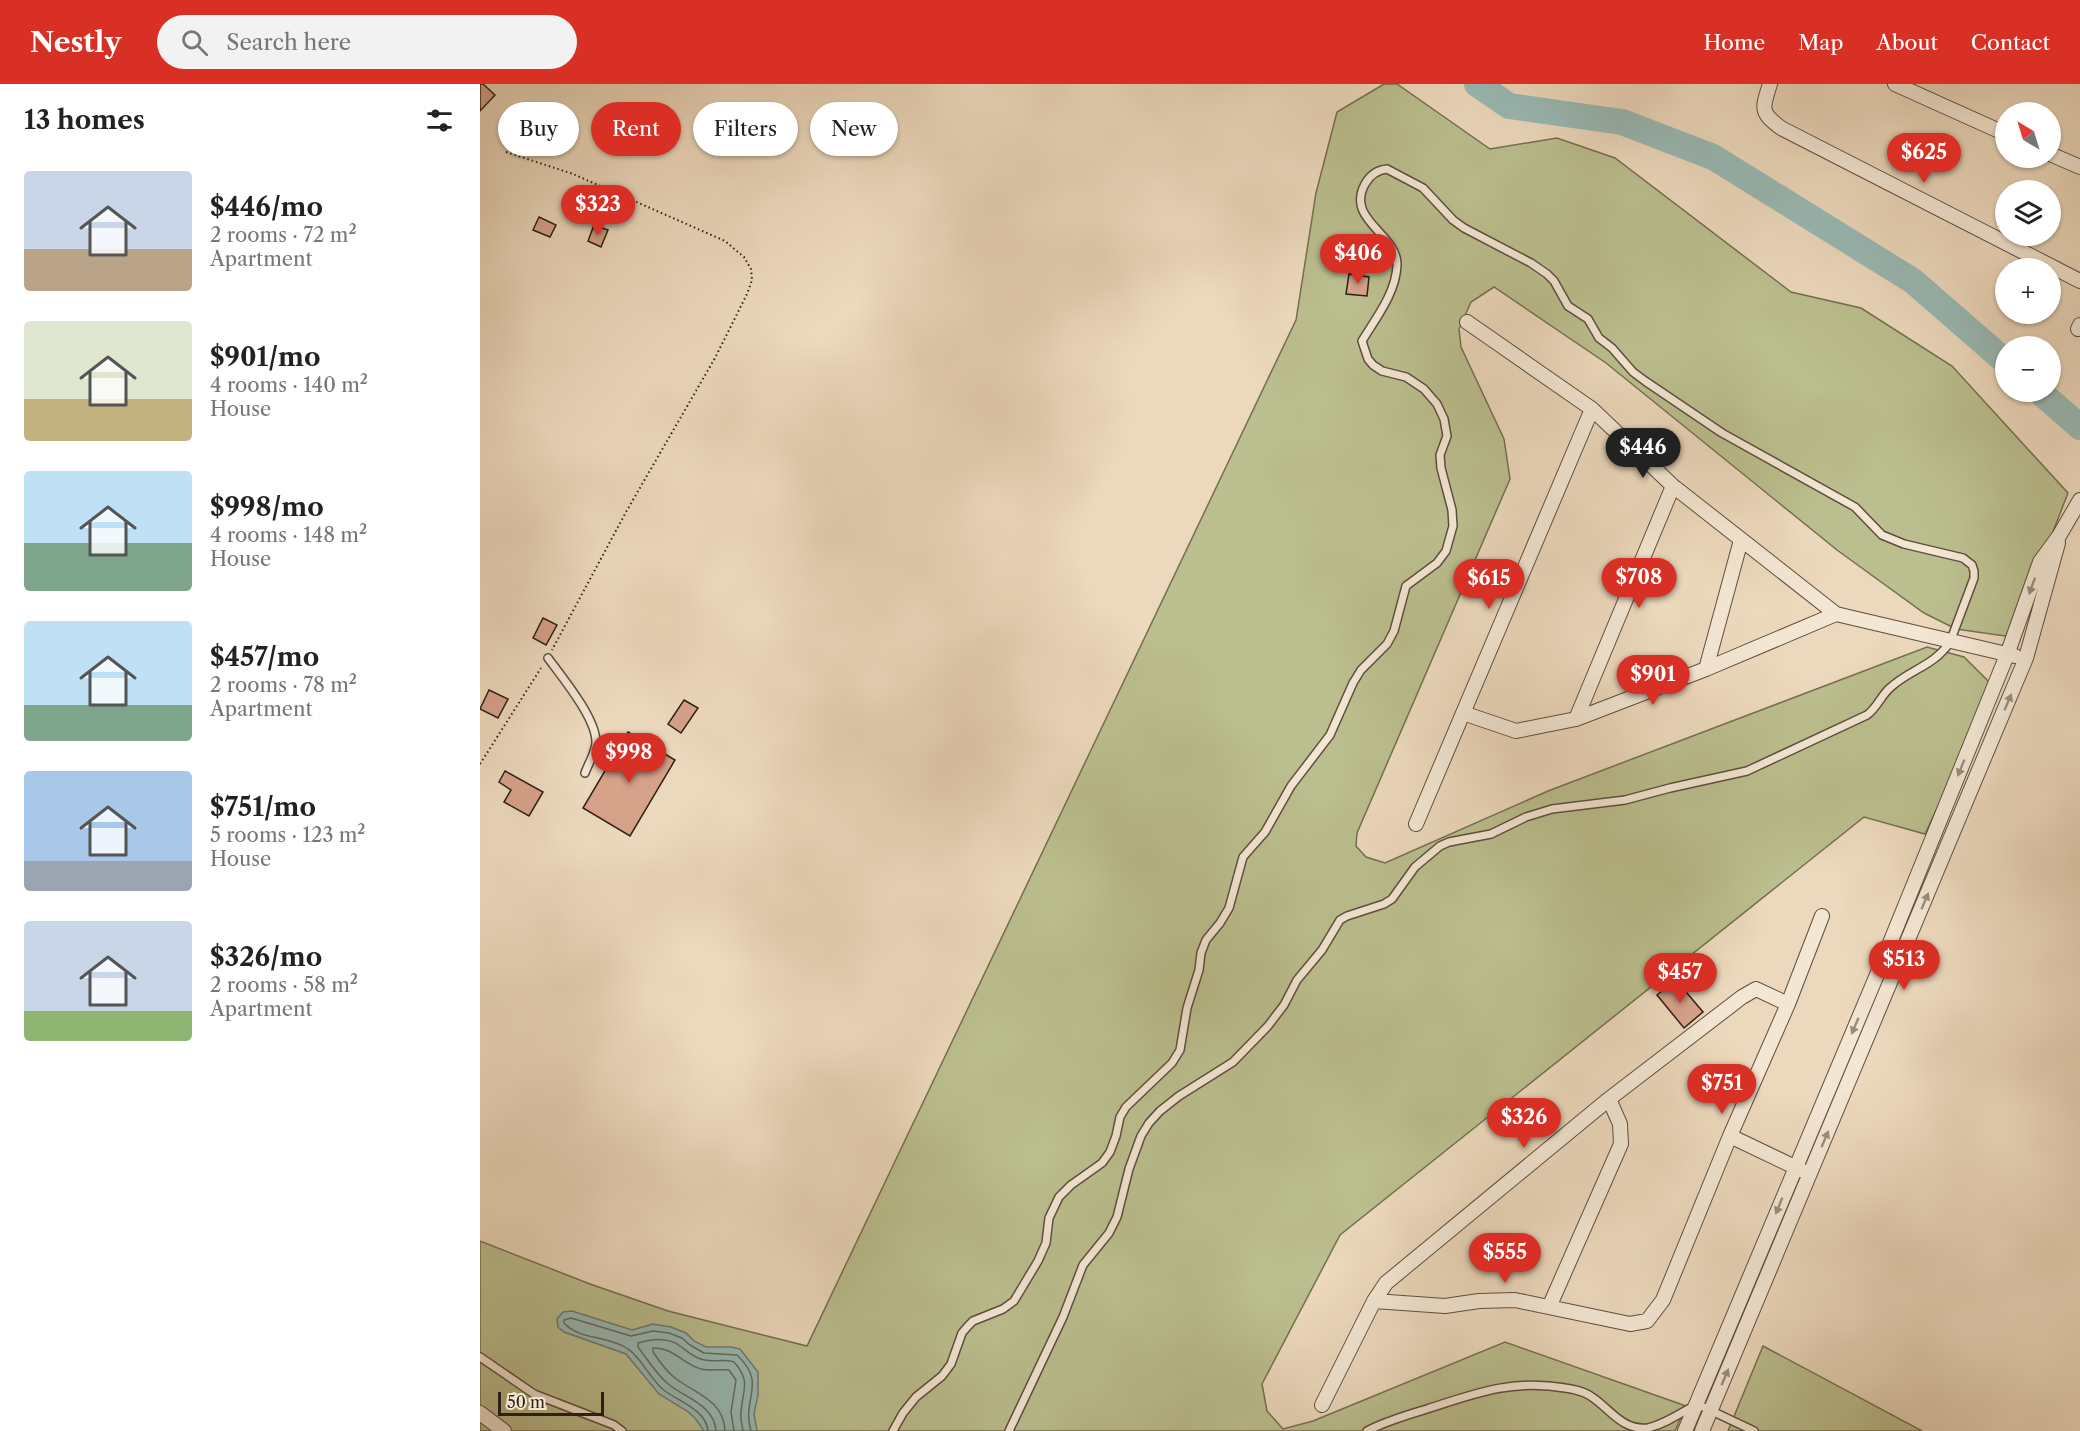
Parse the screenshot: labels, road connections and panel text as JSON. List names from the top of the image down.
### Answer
{
  "scale_bar": "50 m",
  "north": "top left",
  "page": {
    "header": "Nestly",
    "search": "Search here",
    "nav": [
      "Home",
      "Map",
      "About",
      "Contact"
    ],
    "heading": "13 homes",
    "map_buttons": ["+", "−"],
    "chip": [
      "Buy",
      "Rent",
      "Filters",
      "New"
    ],
    "price": [
      "$625",
      "$323",
      "$406",
      "$446",
      "$708",
      "$615",
      "$901",
      "$998",
      "$513",
      "$457",
      "$751",
      "$326",
      "$555"
    ],
    "list": [
      {
        "name": "$446/mo",
        "note": "2 rooms · 72 m² · Apartment"
      },
      {
        "name": "$901/mo",
        "note": "4 rooms · 140 m² · House"
      },
      {
        "name": "$998/mo",
        "note": "4 rooms · 148 m² · House"
      },
      {
        "name": "$457/mo",
        "note": "2 rooms · 78 m² · Apartment"
      },
      {
        "name": "$751/mo",
        "note": "5 rooms · 123 m² · House"
      },
      {
        "name": "$326/mo",
        "note": "2 rooms · 58 m² · Apartment"
      }
    ],
    "scale": "50 m"
  }
}
